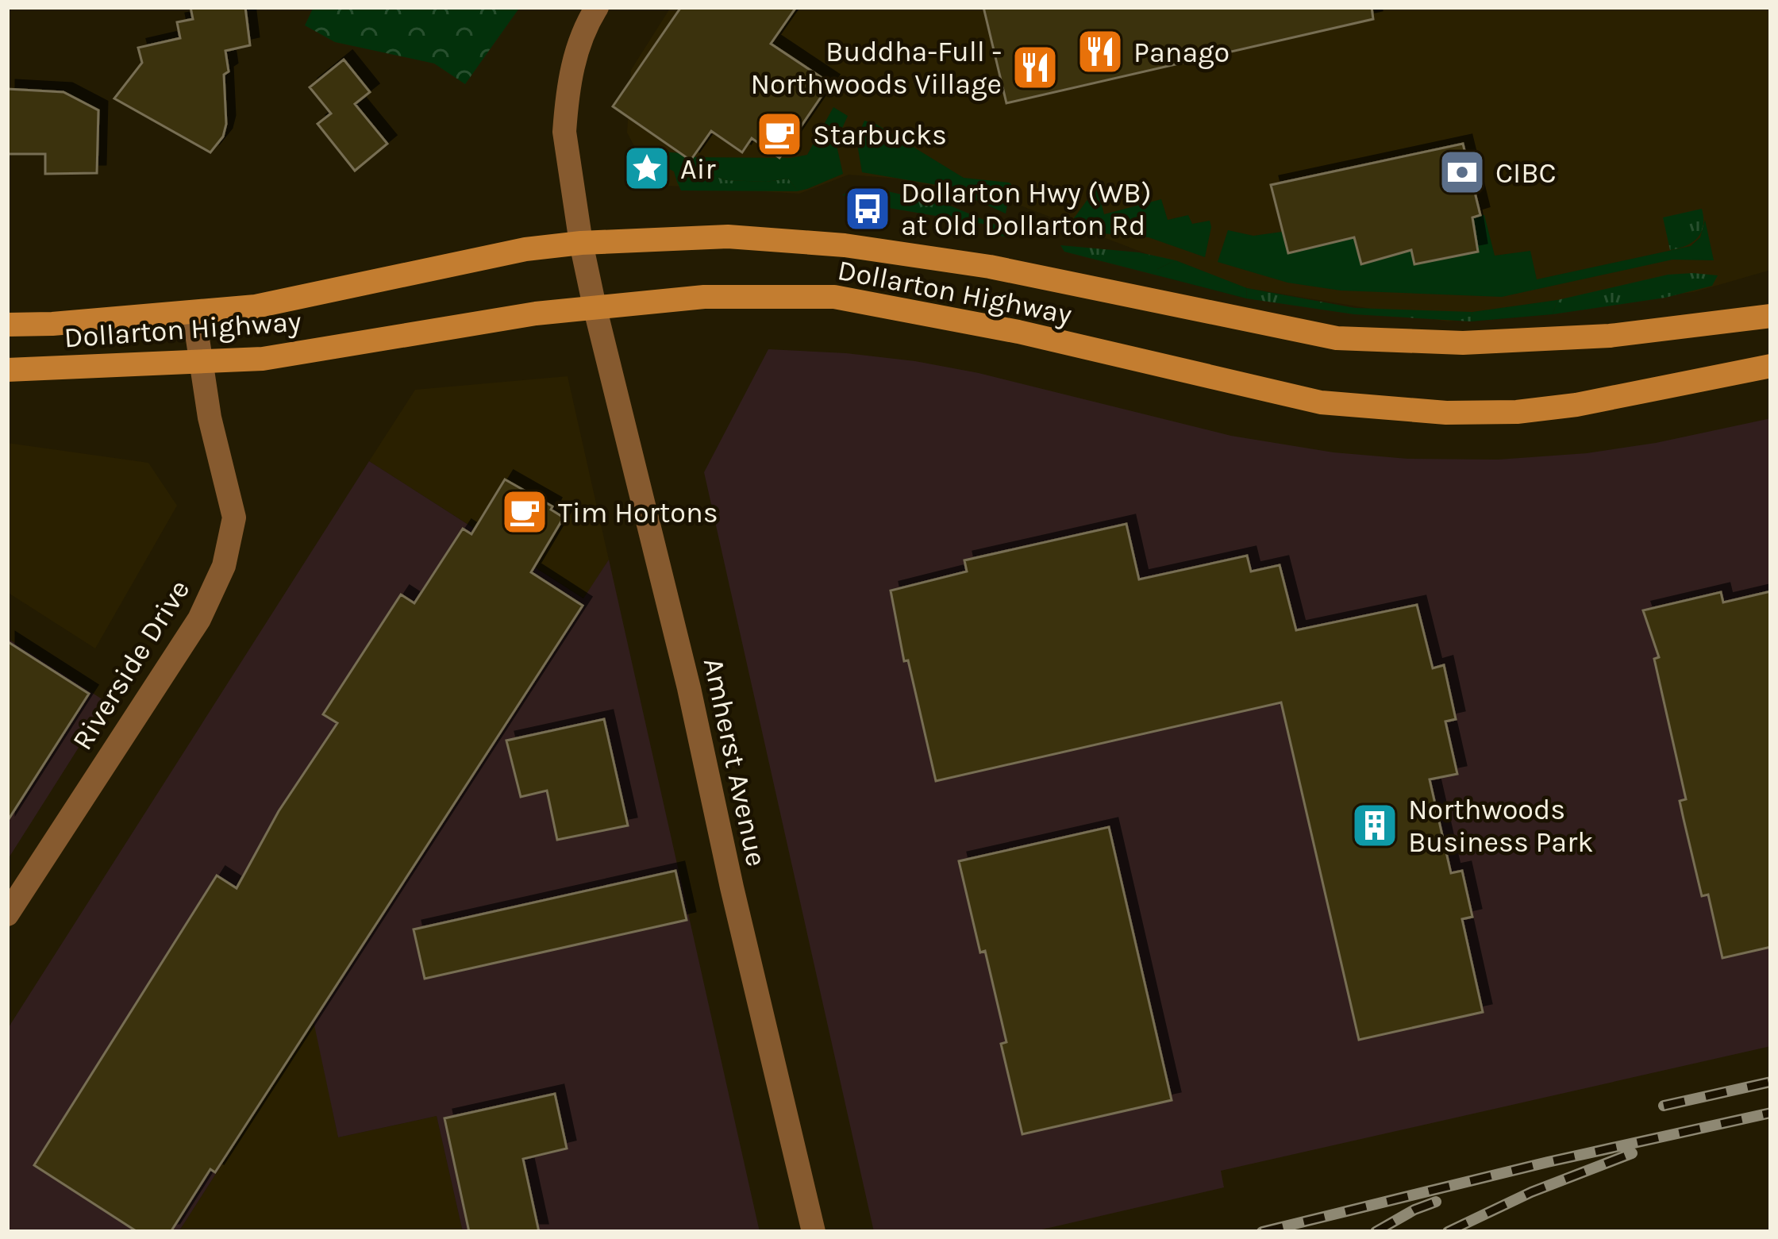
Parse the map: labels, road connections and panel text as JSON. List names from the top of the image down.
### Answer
{
  "streets": {
    "main road": ["Dollarton Highway"],
    "street": ["Riverside Drive", "Amherst Avenue"]
  },
  "crossings": [
    ["Dollarton Highway", "Riverside Drive"],
    ["Dollarton Highway", "Amherst Avenue"]
  ],
  "places": {
    "restaurant": ["Panago", "Buddha-Full - Northwoods Village"],
    "cafe": ["Starbucks", "Tim Hortons"],
    "place": ["Air"],
    "bank": ["CIBC"],
    "bus stop": ["Dollarton Hwy (WB) at Old Dollarton Rd"],
    "building": ["Northwoods Business Park"]
  }
}
